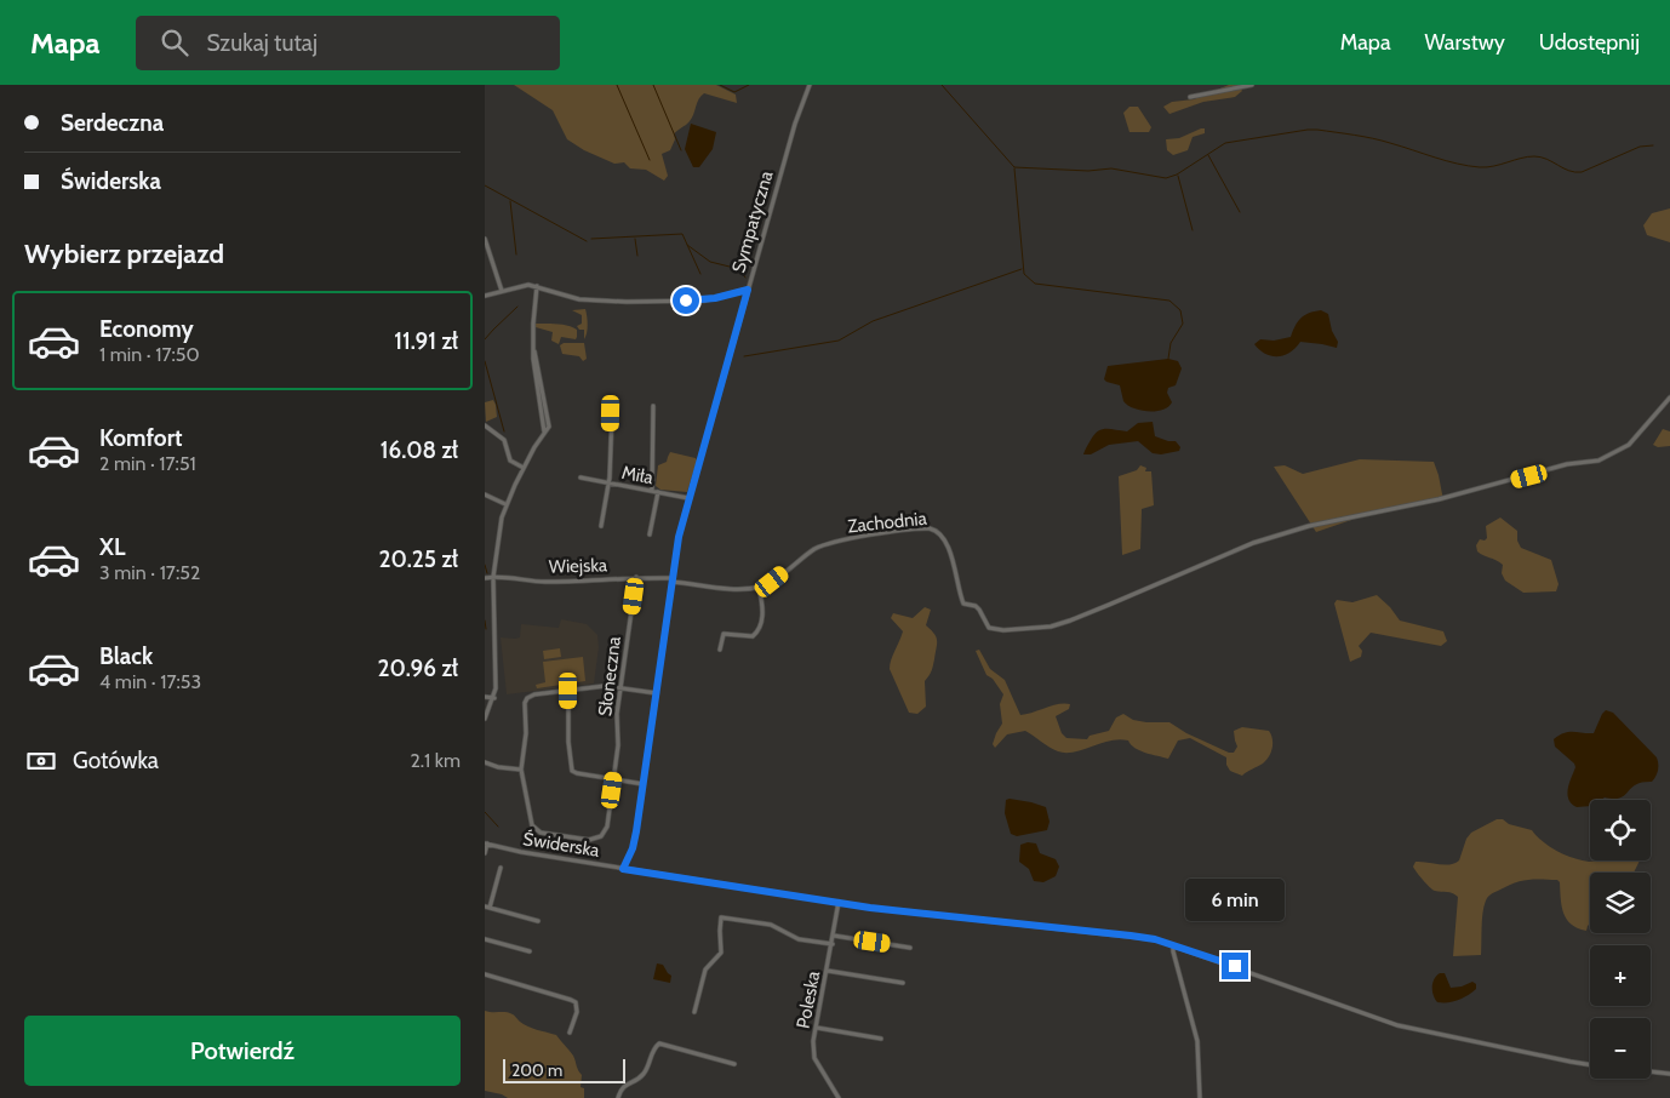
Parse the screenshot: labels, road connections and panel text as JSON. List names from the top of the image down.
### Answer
{
  "streets": {
    "street": [
      "Sympatyczna",
      "Miła",
      "Zachodnia",
      "Wiejska",
      "Słoneczna",
      "Świderska",
      "Poleska"
    ]
  },
  "crossings": [
    ["Sympatyczna", "Miła"],
    ["Sympatyczna", "Zachodnia"],
    ["Sympatyczna", "Wiejska"],
    ["Sympatyczna", "Świderska"],
    ["Zachodnia", "Wiejska"],
    ["Wiejska", "Słoneczna"],
    ["Świderska", "Poleska"]
  ],
  "scale_bar": "200 m",
  "page": {
    "header": "Mapa",
    "search": "Szukaj tutaj",
    "nav": ["Mapa", "Warstwy", "Udostępnij"],
    "banner": ["Serdeczna", "Świderska"],
    "heading": "Wybierz przejazd",
    "list": [
      {
        "name": "Economy",
        "note": "1 min · 17:50",
        "value": "11.91 zł"
      },
      {
        "name": "Komfort",
        "note": "2 min · 17:51",
        "value": "16.08 zł"
      },
      {
        "name": "XL",
        "note": "3 min · 17:52",
        "value": "20.25 zł"
      },
      {
        "name": "Black",
        "note": "4 min · 17:53",
        "value": "20.96 zł"
      }
    ],
    "pay": ["Gotówka", "2.1 km"],
    "map_buttons": ["+", "−"],
    "bubble": "6 min",
    "buttons": "Potwierdź",
    "scale": "200 m"
  }
}
